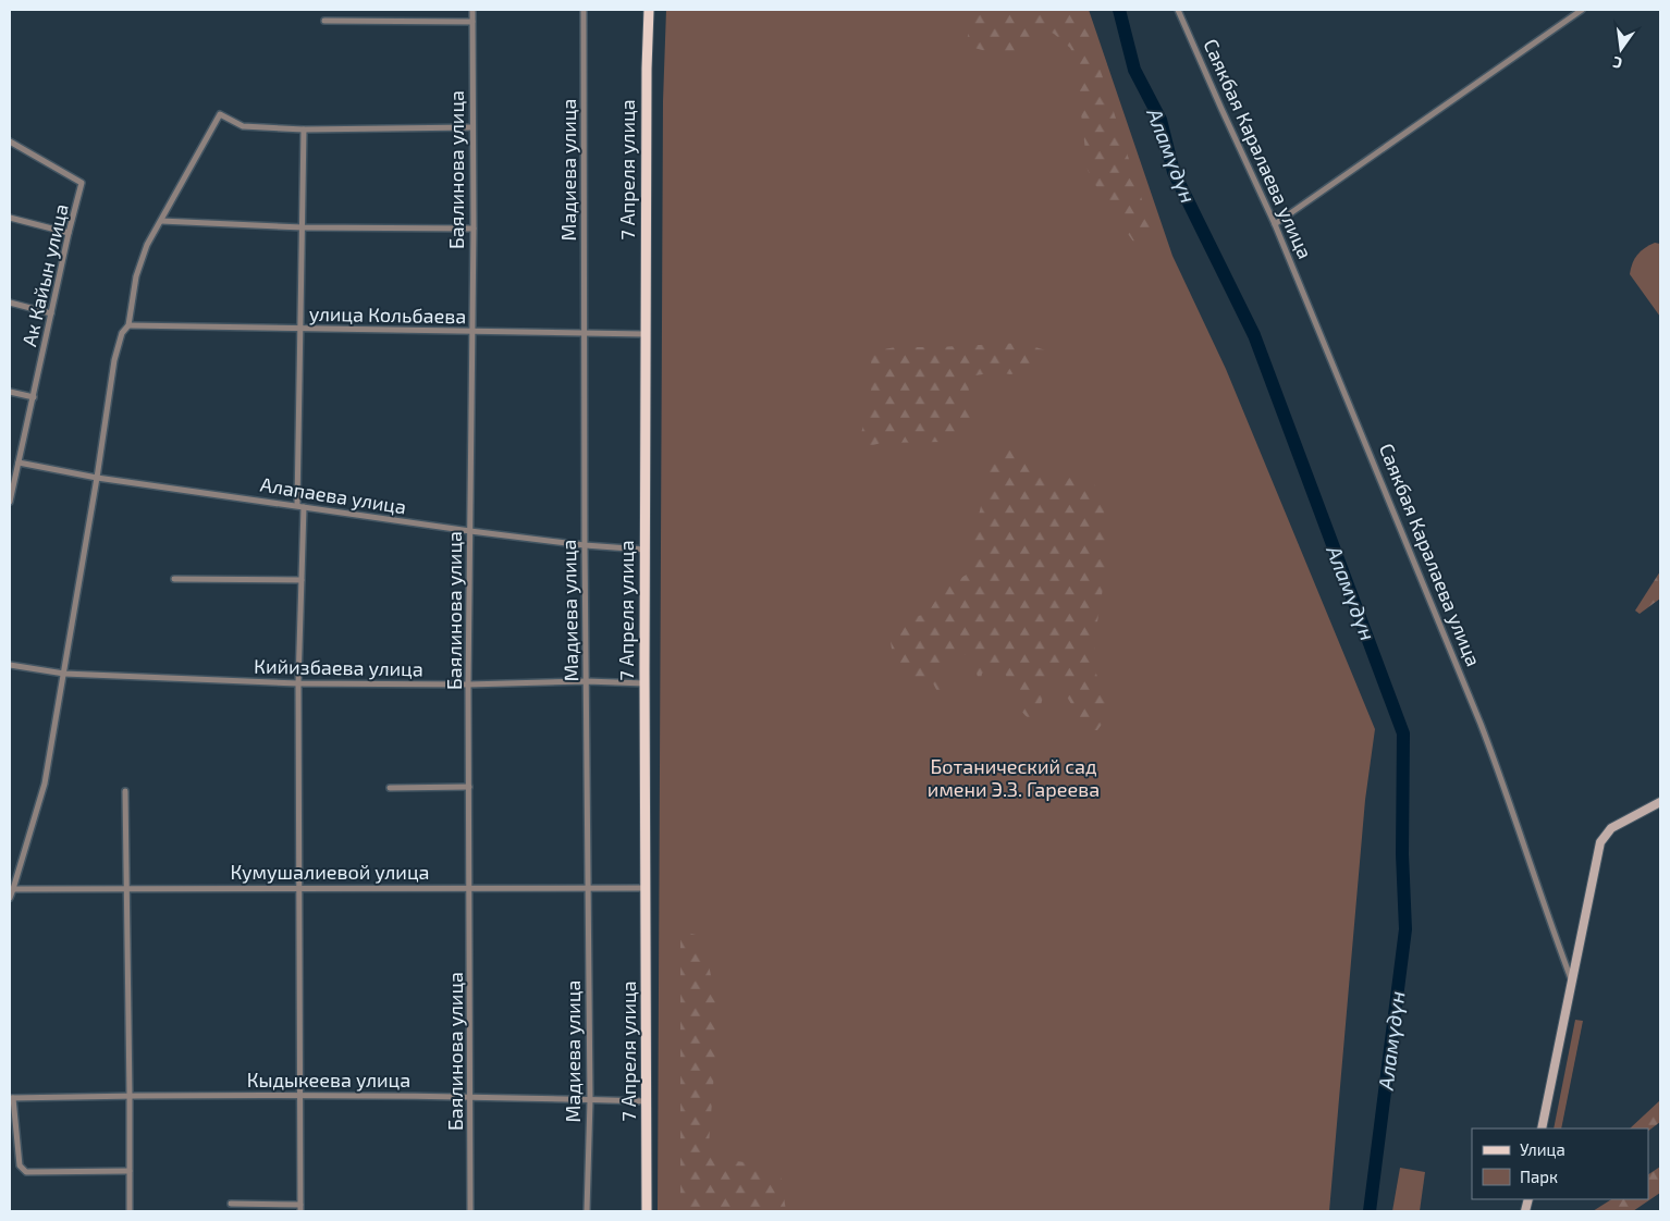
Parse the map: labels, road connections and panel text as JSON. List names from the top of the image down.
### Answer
{
  "streets": {
    "main road": ["7 Апреля улица"],
    "street": [
      "Саякбая Каралаева улица",
      "Баялинова улица",
      "Мадиева улица",
      "Ак Кайын улица",
      "улица Кольбаева",
      "Алапаева улица",
      "Кийизбаева улица",
      "Кумушалиевой улица",
      "Кыдыкеева улица"
    ]
  },
  "crossings": [
    ["Баялинова улица", "улица Кольбаева"],
    ["Баялинова улица", "Алапаева улица"],
    ["Баялинова улица", "Кийизбаева улица"],
    ["Баялинова улица", "Кумушалиевой улица"],
    ["Баялинова улица", "Кыдыкеева улица"],
    ["Мадиева улица", "улица Кольбаева"],
    ["Мадиева улица", "Алапаева улица"],
    ["Мадиева улица", "Кийизбаева улица"],
    ["Мадиева улица", "Кумушалиевой улица"],
    ["Мадиева улица", "Кыдыкеева улица"],
    ["7 Апреля улица", "улица Кольбаева"],
    ["7 Апреля улица", "Алапаева улица"],
    ["7 Апреля улица", "Кийизбаева улица"],
    ["7 Апреля улица", "Кумушалиевой улица"],
    ["7 Апреля улица", "Кыдыкеева улица"],
    ["Ак Кайын улица", "Алапаева улица"]
  ],
  "water": ["Аламүдүн"],
  "parks": ["Ботанический сад имени Э.З. Гареева"],
  "legend": ["Улица", "Парк"],
  "north": "bottom"
}
